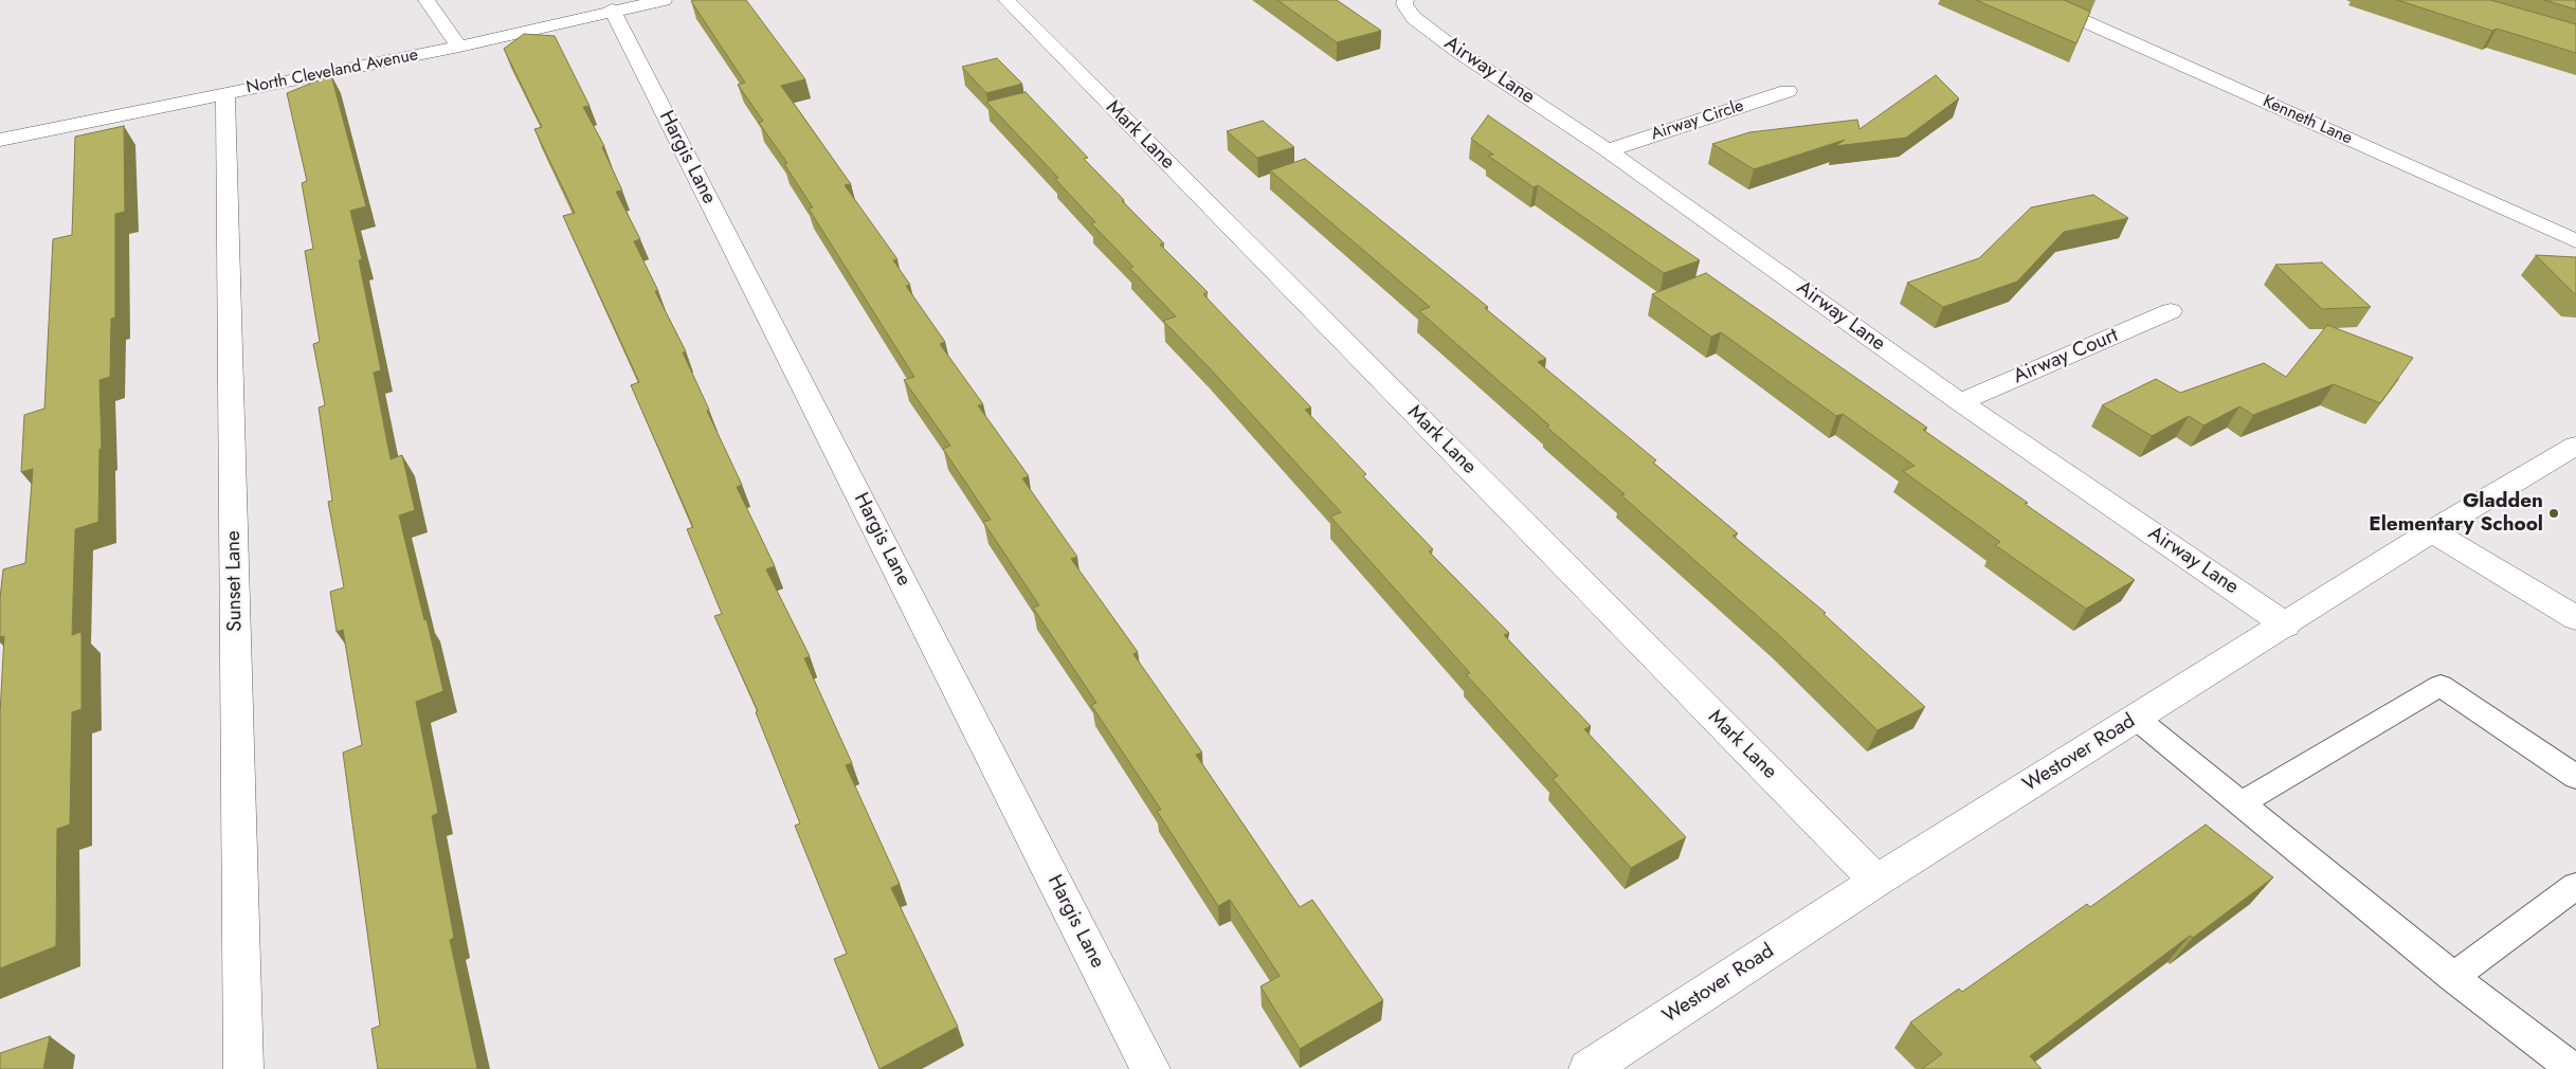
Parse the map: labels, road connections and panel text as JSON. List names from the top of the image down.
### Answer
{
  "streets": {
    "street": [
      "Airway Lane",
      "North Cleveland Avenue",
      "Airway Circle",
      "Kenneth Lane",
      "Mark Lane",
      "Hargis Lane",
      "Airway Court",
      "Sunset Lane",
      "Westover Road"
    ]
  },
  "crossings": [
    ["Airway Lane", "Airway Circle"],
    ["Airway Lane", "Airway Court"],
    ["Airway Lane", "Westover Road"],
    ["North Cleveland Avenue", "Hargis Lane"],
    ["North Cleveland Avenue", "Sunset Lane"],
    ["Mark Lane", "Westover Road"]
  ],
  "places": ["Gladden Elementary School"]
}
